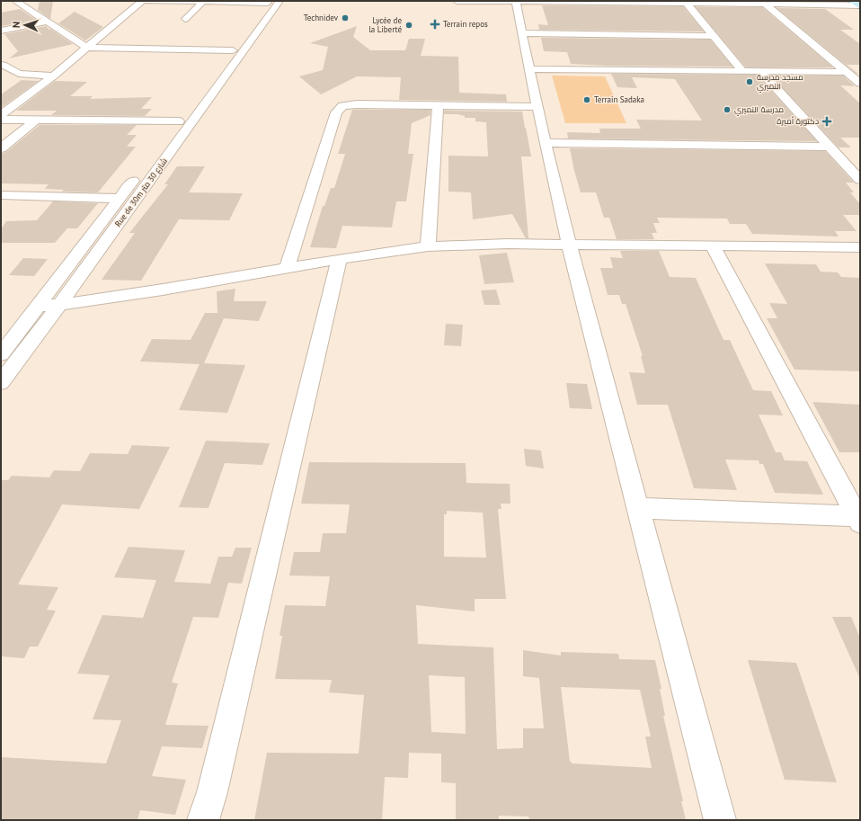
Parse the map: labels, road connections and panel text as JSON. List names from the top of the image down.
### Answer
{
  "streets": {
    "street": ["Rue de 30m شارع 30 متر"]
  },
  "places": {
    "other": [
      "Technidev",
      "Lycée de la Liberté",
      "مسجد مدرسة النميري",
      "Terrain Sadaka",
      "مدرسة النميري"
    ],
    "health": ["Terrain repos", "دكتورة أميرة"]
  },
  "north": "left"
}
